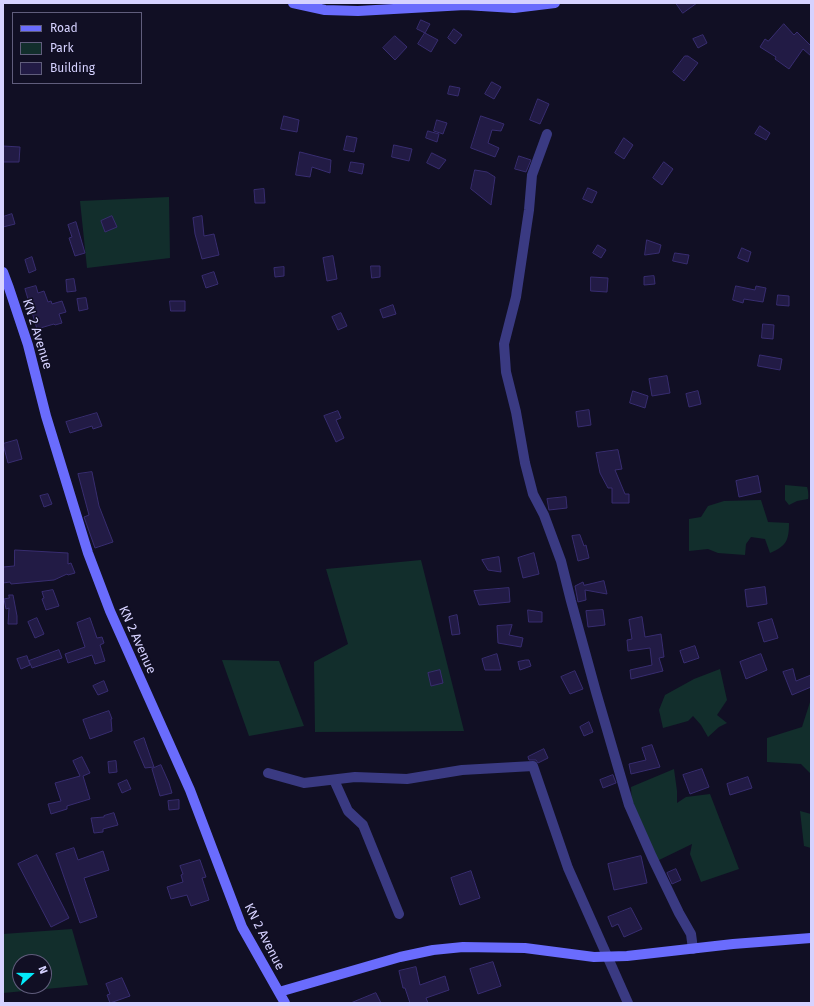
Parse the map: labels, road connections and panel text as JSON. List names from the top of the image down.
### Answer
{
  "streets": {
    "main road": ["KN 2 Avenue"]
  },
  "legend": ["Road", "Park", "Building"],
  "north": "right"
}
